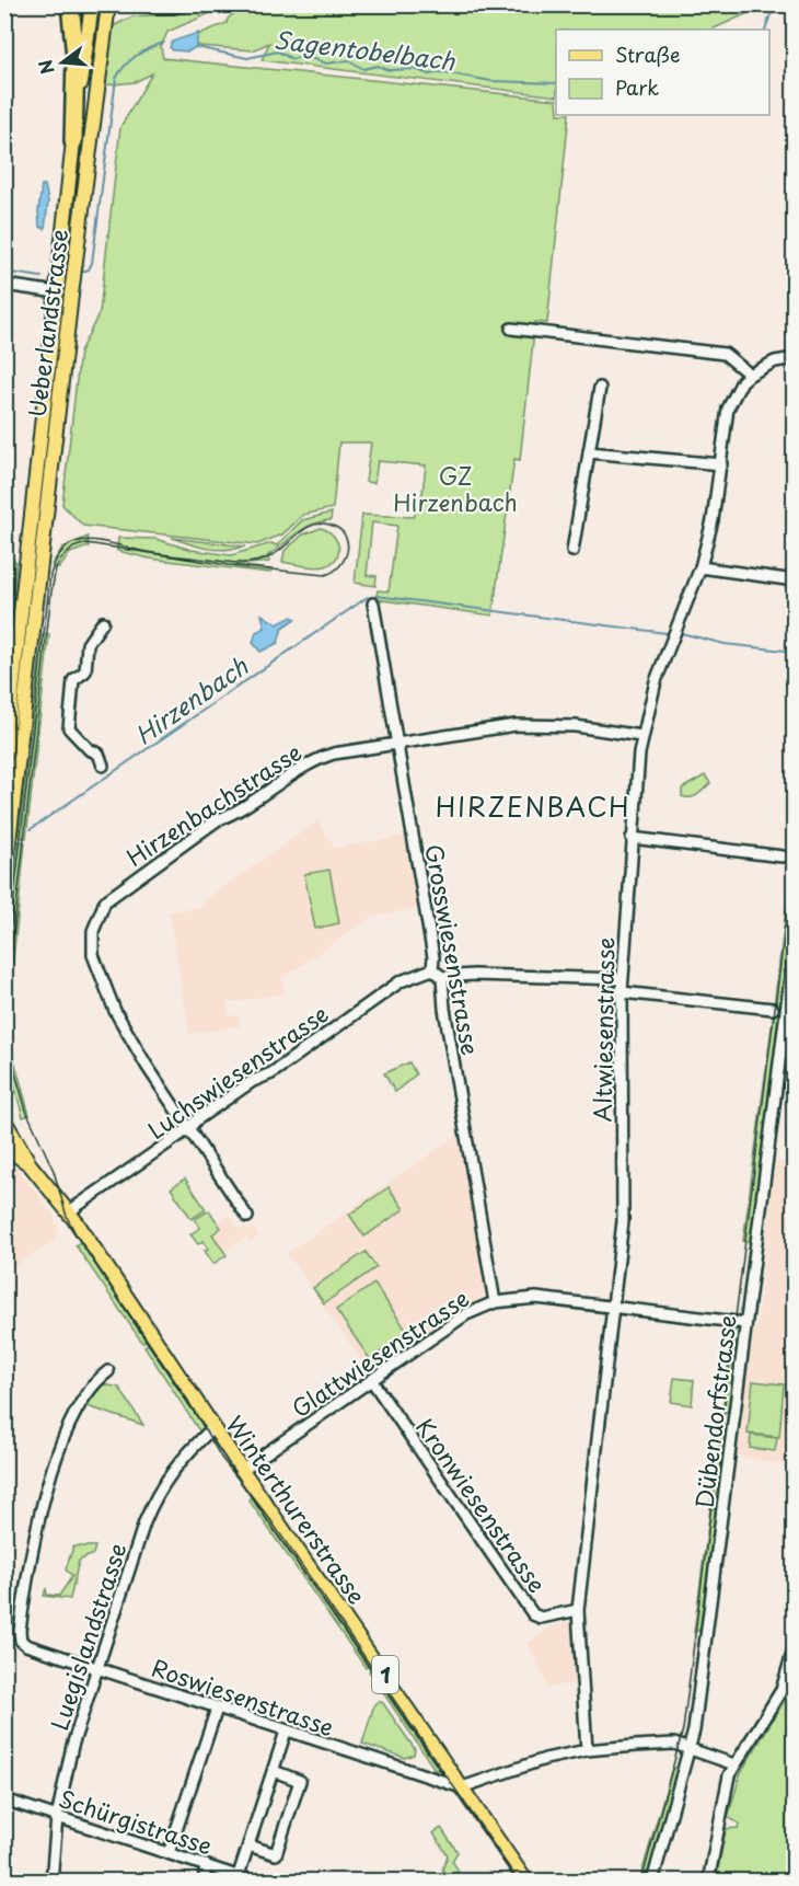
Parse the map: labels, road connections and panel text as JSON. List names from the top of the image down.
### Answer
{
  "streets": {
    "main road": ["Ueberlandstrasse", "Winterthurerstrasse", "1"],
    "street": [
      "Hirzenbachstrasse",
      "Grosswiesenstrasse",
      "Altwiesenstrasse",
      "Luchswiesenstrasse",
      "Glattwiesenstrasse",
      "Dübendorfstrasse",
      "Kronwiesenstrasse",
      "Luegislandstrasse",
      "Roswiesenstrasse",
      "Schürgistrasse"
    ]
  },
  "crossings": [
    ["Hirzenbachstrasse", "Grosswiesenstrasse"],
    ["Hirzenbachstrasse", "Altwiesenstrasse"],
    ["Hirzenbachstrasse", "Luchswiesenstrasse"],
    ["Grosswiesenstrasse", "Luchswiesenstrasse"],
    ["Grosswiesenstrasse", "Glattwiesenstrasse"],
    ["Altwiesenstrasse", "Glattwiesenstrasse"],
    ["Altwiesenstrasse", "Kronwiesenstrasse"],
    ["Luchswiesenstrasse", "Winterthurerstrasse"],
    ["Glattwiesenstrasse", "Dübendorfstrasse"],
    ["Glattwiesenstrasse", "Kronwiesenstrasse"],
    ["Glattwiesenstrasse", "Winterthurerstrasse"],
    ["Winterthurerstrasse", "Luegislandstrasse"],
    ["Winterthurerstrasse", "Roswiesenstrasse"],
    ["Luegislandstrasse", "Roswiesenstrasse"],
    ["Luegislandstrasse", "Schürgistrasse"]
  ],
  "districts": ["HIRZENBACH"],
  "water": ["Sagentobelbach", "Hirzenbach"],
  "parks": ["GZ Hirzenbach"],
  "legend": ["Straße", "Park"],
  "north": "left"
}
